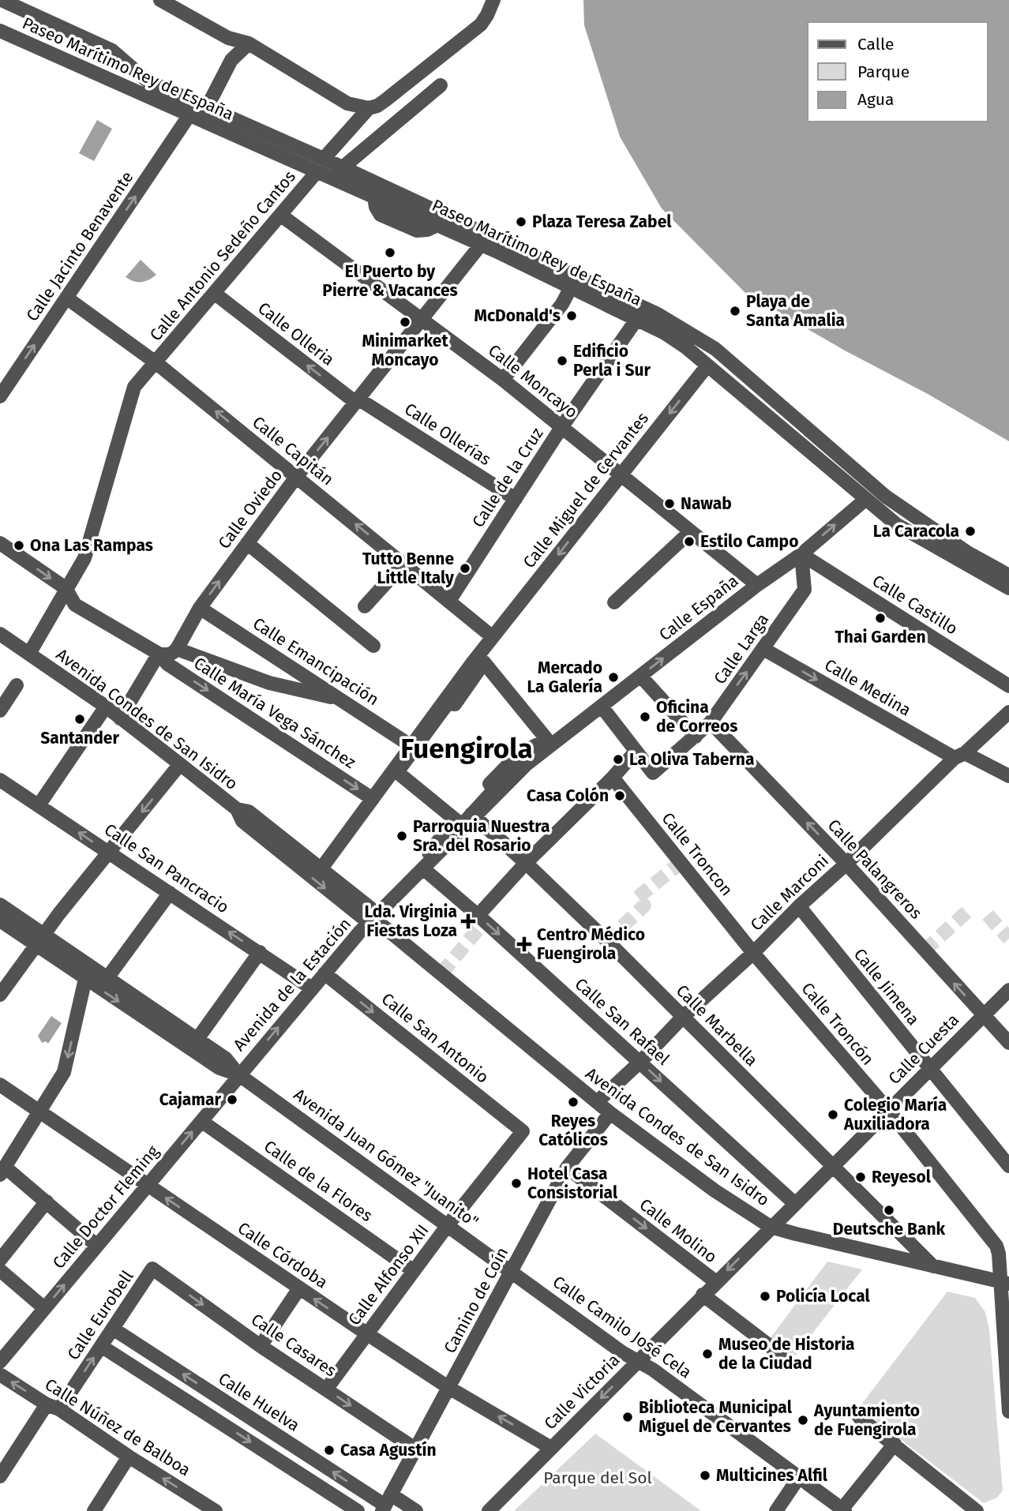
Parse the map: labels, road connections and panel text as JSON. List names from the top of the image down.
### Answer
{
  "streets": {
    "street": [
      "Paseo Marítimo Rey de España",
      "Calle Jacinto Benavente",
      "Calle Antonio Sedeño Cantos",
      "Calle Olleria",
      "Calle Moncayo",
      "Calle Ollerías",
      "Calle Capitán",
      "Calle de la Cruz",
      "Calle Miguel de Cervantes",
      "Calle Oviedo",
      "Calle Castillo",
      "Calle España",
      "Calle Larga",
      "Calle Emancipación",
      "Calle Medina",
      "Calle María Vega Sánchez",
      "Avenida Condes de San Isidro",
      "Calle Troncon",
      "Calle San Pancracio",
      "Calle Palangreros",
      "Calle Marconi",
      "Avenida de la Estación",
      "Calle Jimena",
      "Calle San Rafael",
      "Calle Troncón",
      "Calle Marbella",
      "Calle San Antonio",
      "Calle Cuesta",
      "Avenida Juan Gómez \"Juanito\"",
      "Calle de la Flores",
      "Calle Doctor Fleming",
      "Calle Molino",
      "Calle Córdoba",
      "Calle Alfonso XII",
      "Camino de Coín",
      "Calle Eurobell",
      "Calle Camilo José Cela",
      "Calle Casares",
      "Calle Victoria",
      "Calle Huelva",
      "Calle Núñez de Balboa"
    ]
  },
  "crossings": [
    ["Paseo Marítimo Rey de España", "Calle Jacinto Benavente"],
    ["Paseo Marítimo Rey de España", "Calle Antonio Sedeño Cantos"],
    ["Paseo Marítimo Rey de España", "Calle de la Cruz"],
    ["Paseo Marítimo Rey de España", "Calle Miguel de Cervantes"],
    ["Paseo Marítimo Rey de España", "Calle Oviedo"],
    ["Paseo Marítimo Rey de España", "Calle España"],
    ["Calle Jacinto Benavente", "Calle Capitán"],
    ["Calle Antonio Sedeño Cantos", "Calle Olleria"],
    ["Calle Antonio Sedeño Cantos", "Calle Moncayo"],
    ["Calle Antonio Sedeño Cantos", "Calle Capitán"],
    ["Calle Antonio Sedeño Cantos", "Calle María Vega Sánchez"],
    ["Calle Antonio Sedeño Cantos", "Avenida Condes de San Isidro"],
    ["Calle Olleria", "Calle Ollerías"],
    ["Calle Olleria", "Calle Oviedo"],
    ["Calle Moncayo", "Calle de la Cruz"],
    ["Calle Moncayo", "Calle Miguel de Cervantes"],
    ["Calle Moncayo", "Calle Oviedo"],
    ["Calle Moncayo", "Calle España"],
    ["Calle Ollerías", "Calle de la Cruz"],
    ["Calle Ollerías", "Calle Oviedo"],
    ["Calle Capitán", "Calle de la Cruz"],
    ["Calle Capitán", "Calle Miguel de Cervantes"],
    ["Calle Capitán", "Calle Oviedo"],
    ["Calle Oviedo", "Calle Emancipación"],
    ["Calle Castillo", "Calle España"],
    ["Calle Castillo", "Calle Larga"],
    ["Calle España", "Calle Larga"],
    ["Calle Larga", "Calle Medina"],
    ["Calle Larga", "Calle Palangreros"],
    ["Calle Medina", "Calle Marconi"],
    ["Avenida Condes de San Isidro", "Calle Marconi"],
    ["Avenida Condes de San Isidro", "Avenida de la Estación"],
    ["Avenida Condes de San Isidro", "Calle Troncón"],
    ["Avenida Condes de San Isidro", "Calle Marbella"],
    ["Avenida Condes de San Isidro", "Calle Cuesta"],
    ["Avenida Condes de San Isidro", "Camino de Coín"],
    ["Avenida Condes de San Isidro", "Calle Victoria"],
    ["Calle Troncon", "Calle Marconi"],
    ["Calle Troncon", "Calle Troncón"],
    ["Calle San Pancracio", "Avenida de la Estación"],
    ["Calle Palangreros", "Calle Marconi"],
    ["Calle Palangreros", "Calle Cuesta"],
    ["Calle Marconi", "Calle Jimena"],
    ["Calle Marconi", "Calle San Rafael"],
    ["Calle Marconi", "Calle Troncón"],
    ["Calle Marconi", "Calle Marbella"],
    ["Avenida de la Estación", "Calle San Rafael"],
    ["Avenida de la Estación", "Calle Marbella"],
    ["Avenida de la Estación", "Calle San Antonio"],
    ["Avenida de la Estación", "Avenida Juan Gómez \"Juanito\""],
    ["Avenida de la Estación", "Calle Doctor Fleming"],
    ["Calle Jimena", "Calle Cuesta"],
    ["Calle San Rafael", "Calle Cuesta"],
    ["Calle Troncón", "Calle Cuesta"],
    ["Calle Marbella", "Calle Cuesta"],
    ["Calle San Antonio", "Calle Alfonso XII"],
    ["Calle Cuesta", "Calle Victoria"],
    ["Avenida Juan Gómez \"Juanito\"", "Calle Doctor Fleming"],
    ["Avenida Juan Gómez \"Juanito\"", "Calle Alfonso XII"],
    ["Avenida Juan Gómez \"Juanito\"", "Camino de Coín"],
    ["Avenida Juan Gómez \"Juanito\"", "Calle Camilo José Cela"],
    ["Calle de la Flores", "Calle Doctor Fleming"],
    ["Calle de la Flores", "Calle Alfonso XII"],
    ["Calle Doctor Fleming", "Calle Córdoba"],
    ["Calle Molino", "Camino de Coín"],
    ["Calle Molino", "Calle Victoria"],
    ["Calle Córdoba", "Calle Alfonso XII"],
    ["Calle Córdoba", "Camino de Coín"],
    ["Calle Córdoba", "Calle Victoria"],
    ["Calle Alfonso XII", "Calle Casares"],
    ["Camino de Coín", "Calle Camilo José Cela"],
    ["Camino de Coín", "Calle Casares"],
    ["Camino de Coín", "Calle Huelva"],
    ["Calle Eurobell", "Calle Casares"],
    ["Calle Eurobell", "Calle Huelva"],
    ["Calle Eurobell", "Calle Núñez de Balboa"],
    ["Calle Camilo José Cela", "Calle Victoria"]
  ],
  "one_way": [
    "Calle Jacinto Benavente",
    "Calle Olleria",
    "Calle Medina",
    "Calle Palangreros",
    "Calle San Rafael",
    "Calle San Antonio",
    "Calle Molino",
    "Calle Córdoba",
    "Calle Victoria"
  ],
  "districts": ["Fuengirola"],
  "parks": ["Parque del Sol"],
  "places": {
    "other": [
      "Plaza Teresa Zabel",
      "El Puerto by Pierre & Vacances",
      "Playa de Santa Amalia",
      "McDonald's",
      "Minimarket Moncayo",
      "Edificio Perla i Sur",
      "Nawab",
      "La Caracola",
      "Estilo Campo",
      "Ona Las Rampas",
      "Tutto Benne Little Italy",
      "Thai Garden",
      "Mercado La Galería",
      "Oficina de Correos",
      "Santander",
      "La Oliva Taberna",
      "Casa Colón",
      "Parroquia Nuestra Sra. del Rosario",
      "Cajamar",
      "Reyes Católicos",
      "Colegio María Auxiliadora",
      "Reyesol",
      "Hotel Casa Consistorial",
      "Deutsche Bank",
      "Policía Local",
      "Museo de Historia de la Ciudad",
      "Biblioteca Municipal Miguel de Cervantes",
      "Ayuntamiento de Fuengirola",
      "Casa Agustín",
      "Multicines Alfil"
    ],
    "health": ["Lda. Virginia Fiestas Loza", "Centro Médico Fuengirola"]
  },
  "legend": ["Calle", "Parque", "Agua"]
}
